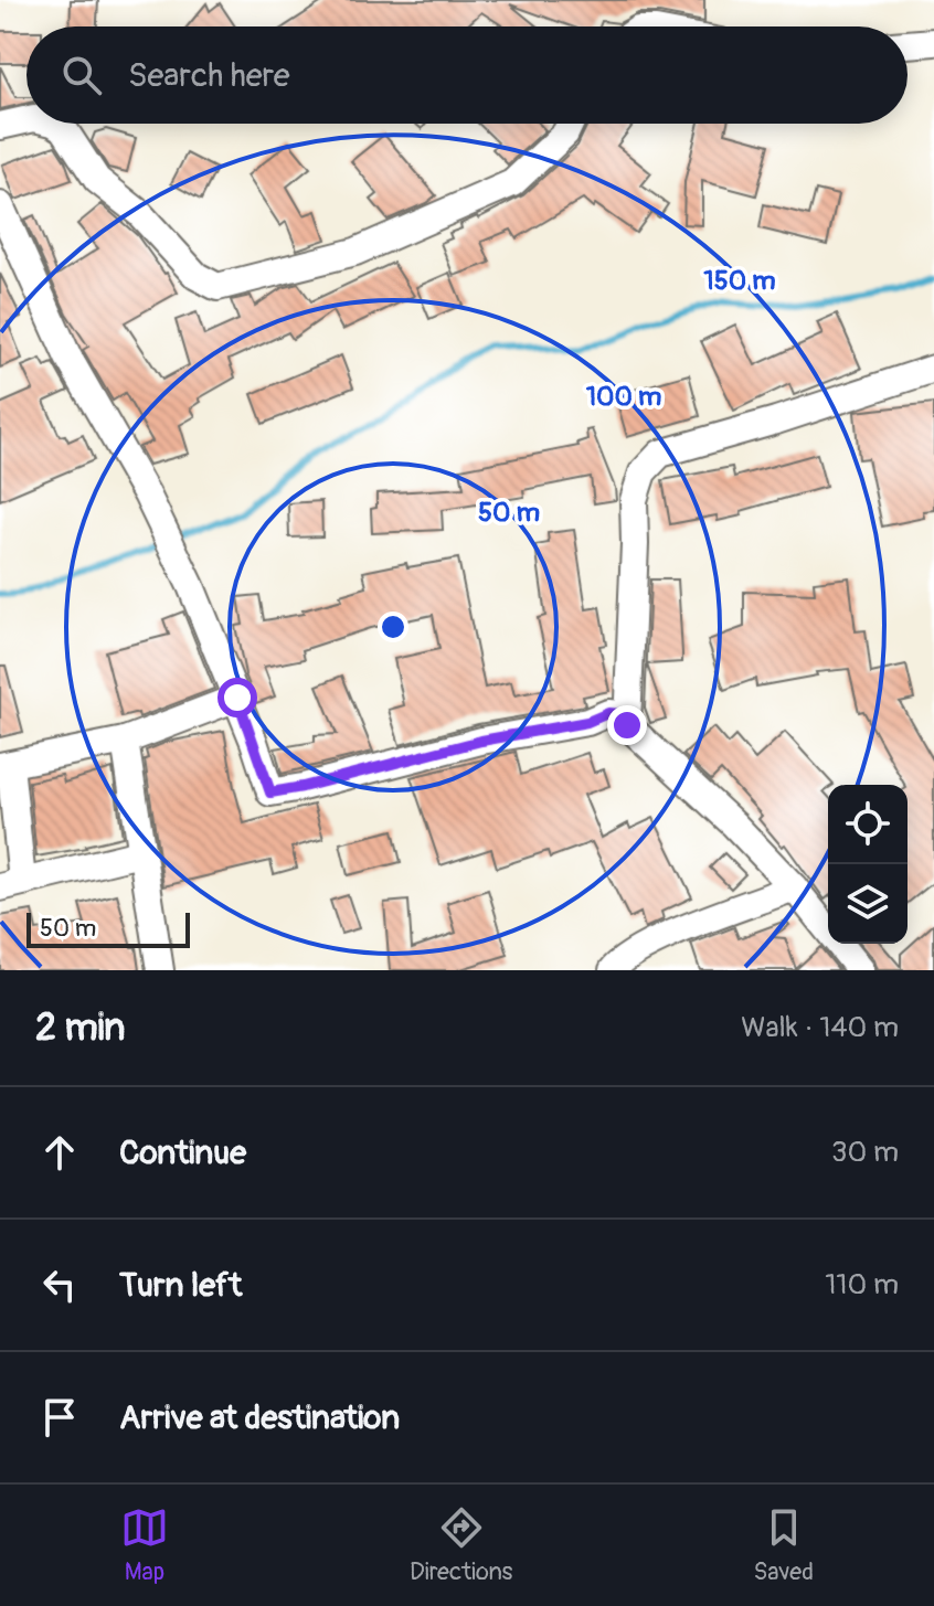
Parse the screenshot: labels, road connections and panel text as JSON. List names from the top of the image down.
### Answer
{
  "scale_bar": "50 m",
  "page": {
    "search": "Search here",
    "scale": "50 m",
    "heading": ["2 min", "Walk · 140 m"],
    "list": [
      ["Continue", "30 m"],
      ["Turn left", "110 m"],
      "Arrive at destination"
    ],
    "nav": ["Map", "Directions", "Saved"]
  },
  "rings": ["150 m", "100 m", "50 m"]
}
